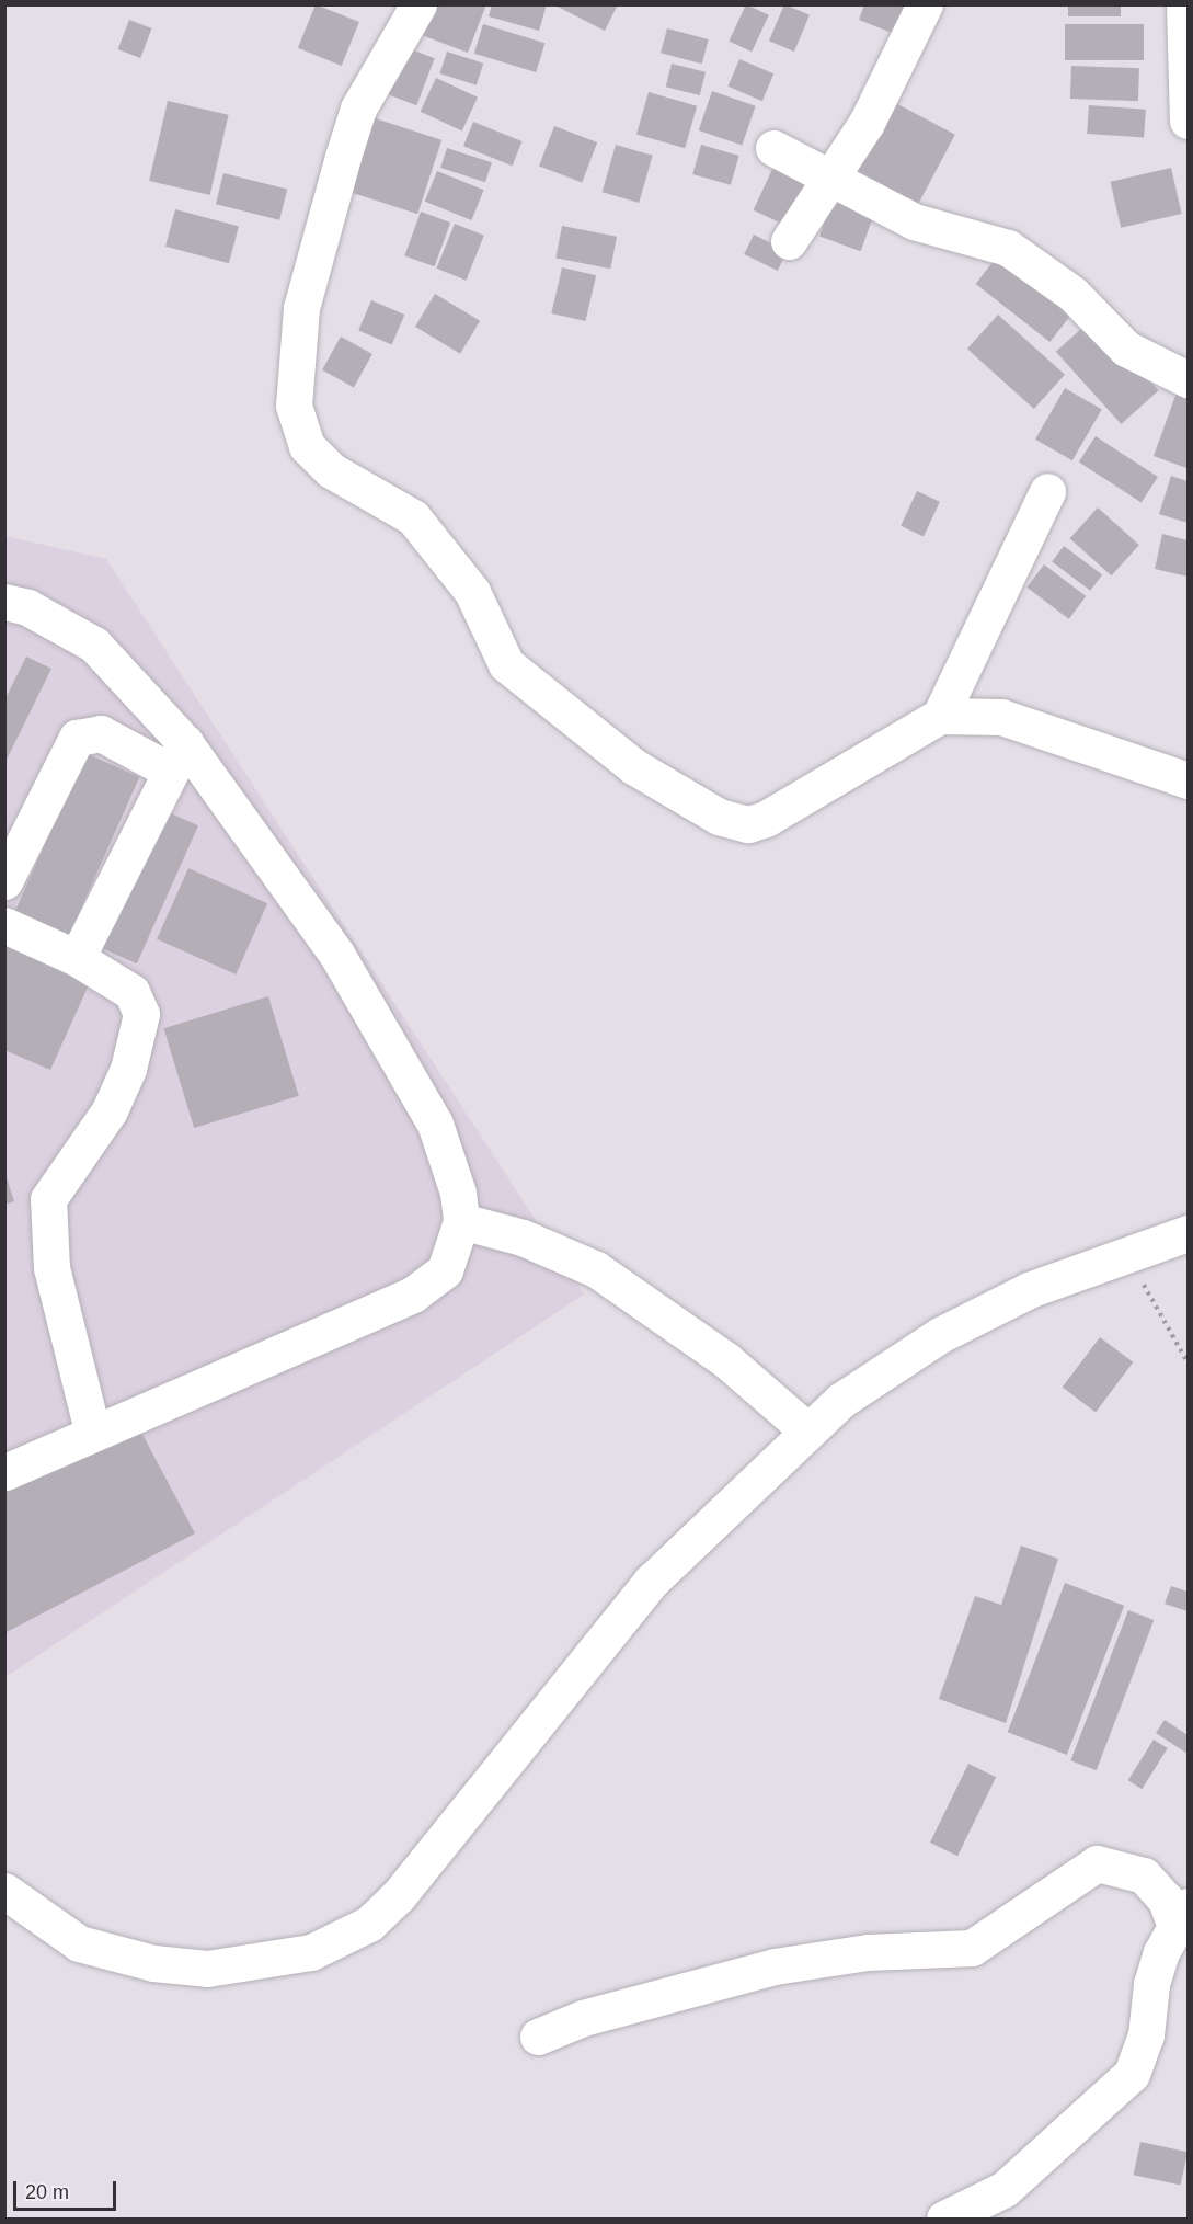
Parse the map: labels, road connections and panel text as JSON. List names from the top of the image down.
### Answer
{
  "scale_bar": "20 m"
}
